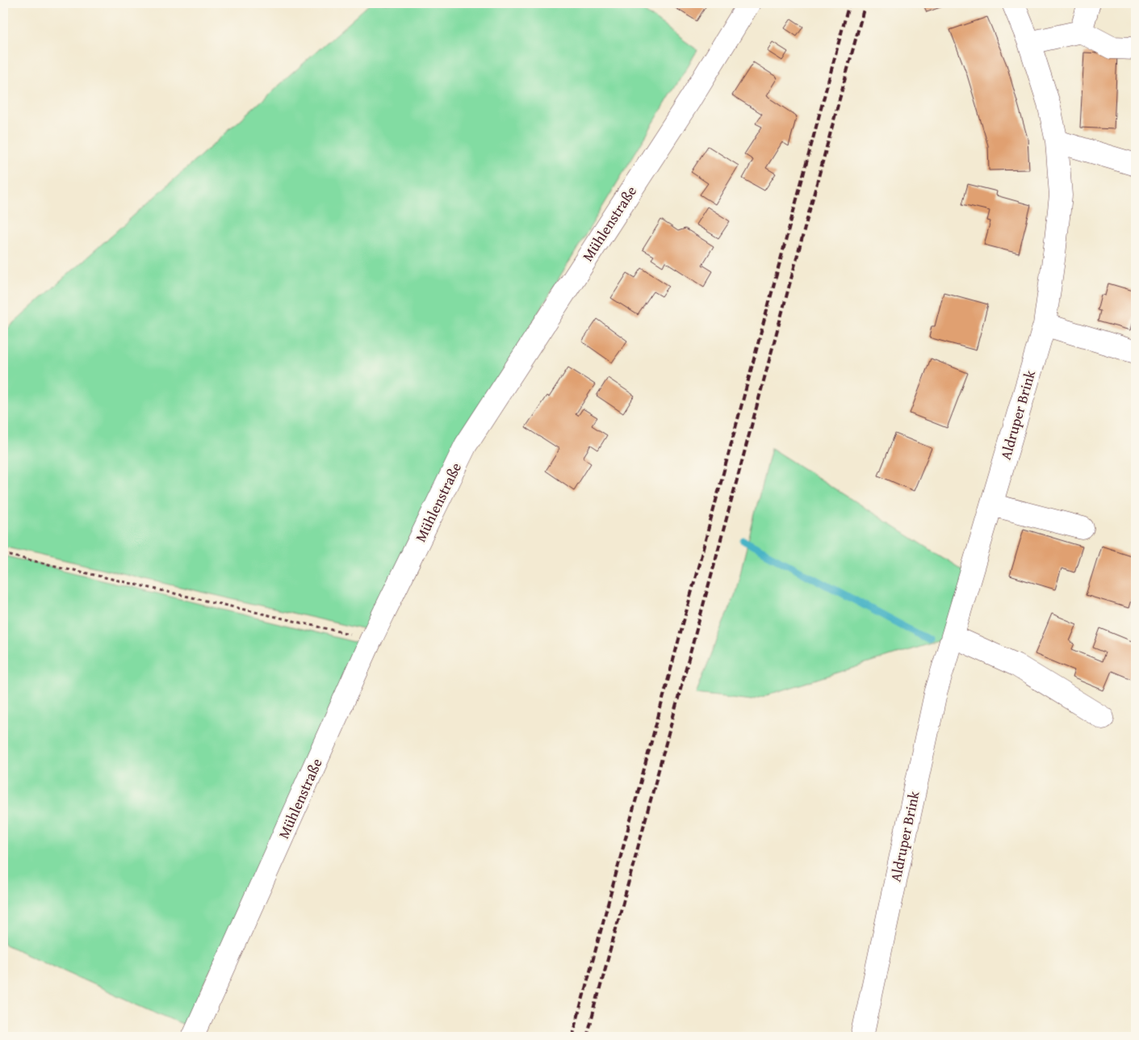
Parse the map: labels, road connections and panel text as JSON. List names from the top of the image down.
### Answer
{
  "streets": {
    "street": ["Mühlenstraße", "Aldruper Brink"]
  }
}
